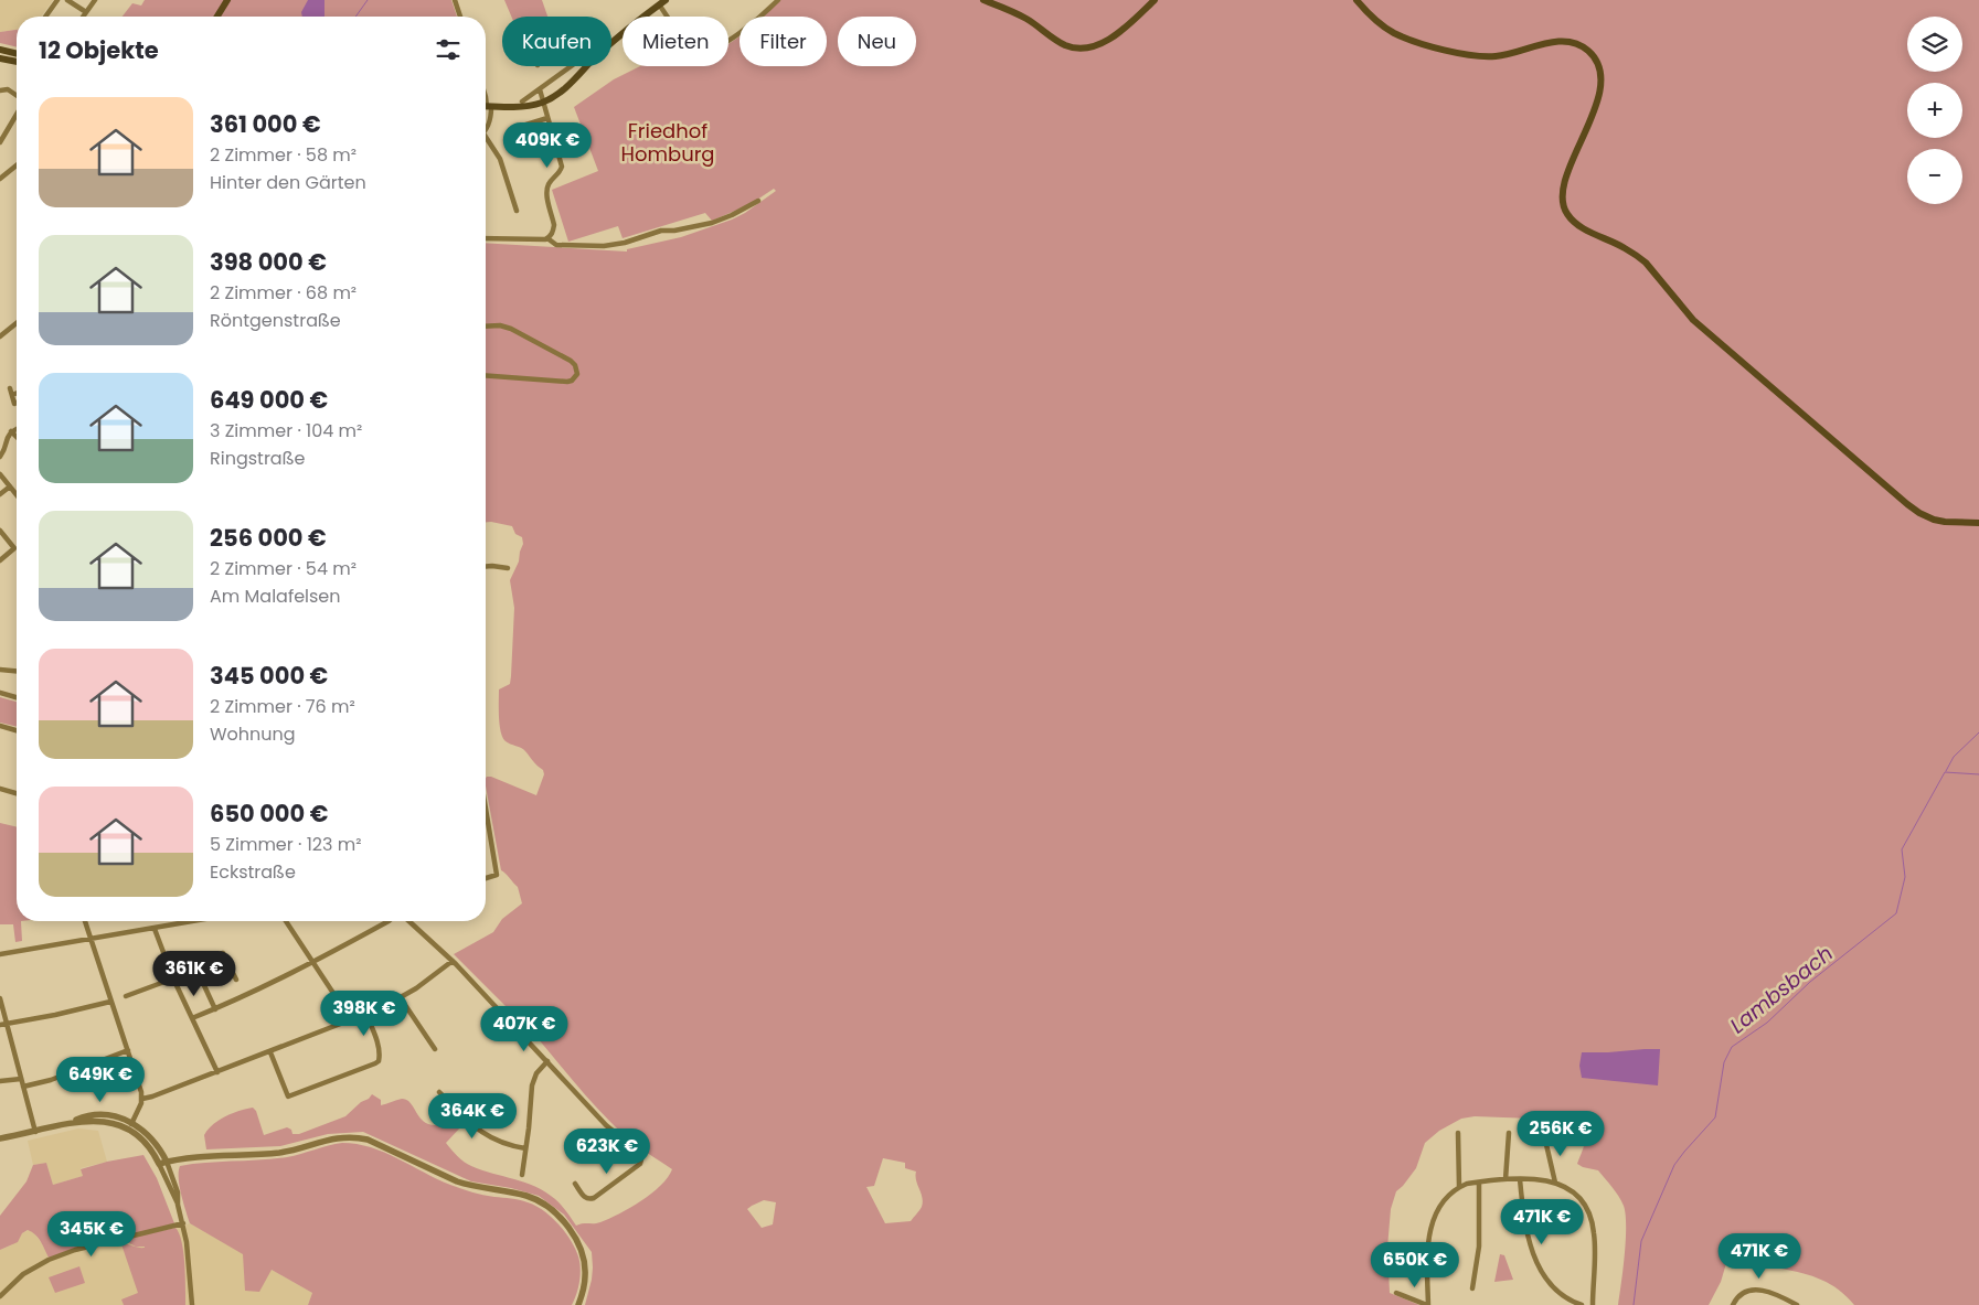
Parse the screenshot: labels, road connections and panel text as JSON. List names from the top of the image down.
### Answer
{
  "water": ["Lambsbach"],
  "parks": ["Friedhof Homburg"],
  "page": {
    "map_buttons": ["+", "−"],
    "chip": [
      "Kaufen",
      "Mieten",
      "Filter",
      "Neu"
    ],
    "heading": "12 Objekte",
    "list": [
      {
        "name": "361 000 €",
        "note": "2 Zimmer · 58 m² · Hinter den Gärten"
      },
      {
        "name": "398 000 €",
        "note": "2 Zimmer · 68 m² · Röntgenstraße"
      },
      {
        "name": "649 000 €",
        "note": "3 Zimmer · 104 m² · Ringstraße"
      },
      {
        "name": "256 000 €",
        "note": "2 Zimmer · 54 m² · Am Malafelsen"
      },
      {
        "name": "345 000 €",
        "note": "2 Zimmer · 76 m² · Wohnung"
      },
      {
        "name": "650 000 €",
        "note": "5 Zimmer · 123 m² · Eckstraße"
      }
    ],
    "price": [
      "409K €",
      "361K €",
      "398K €",
      "407K €",
      "649K €",
      "364K €",
      "256K €",
      "623K €",
      "471K €",
      "345K €",
      "471K €",
      "650K €"
    ]
  }
}
